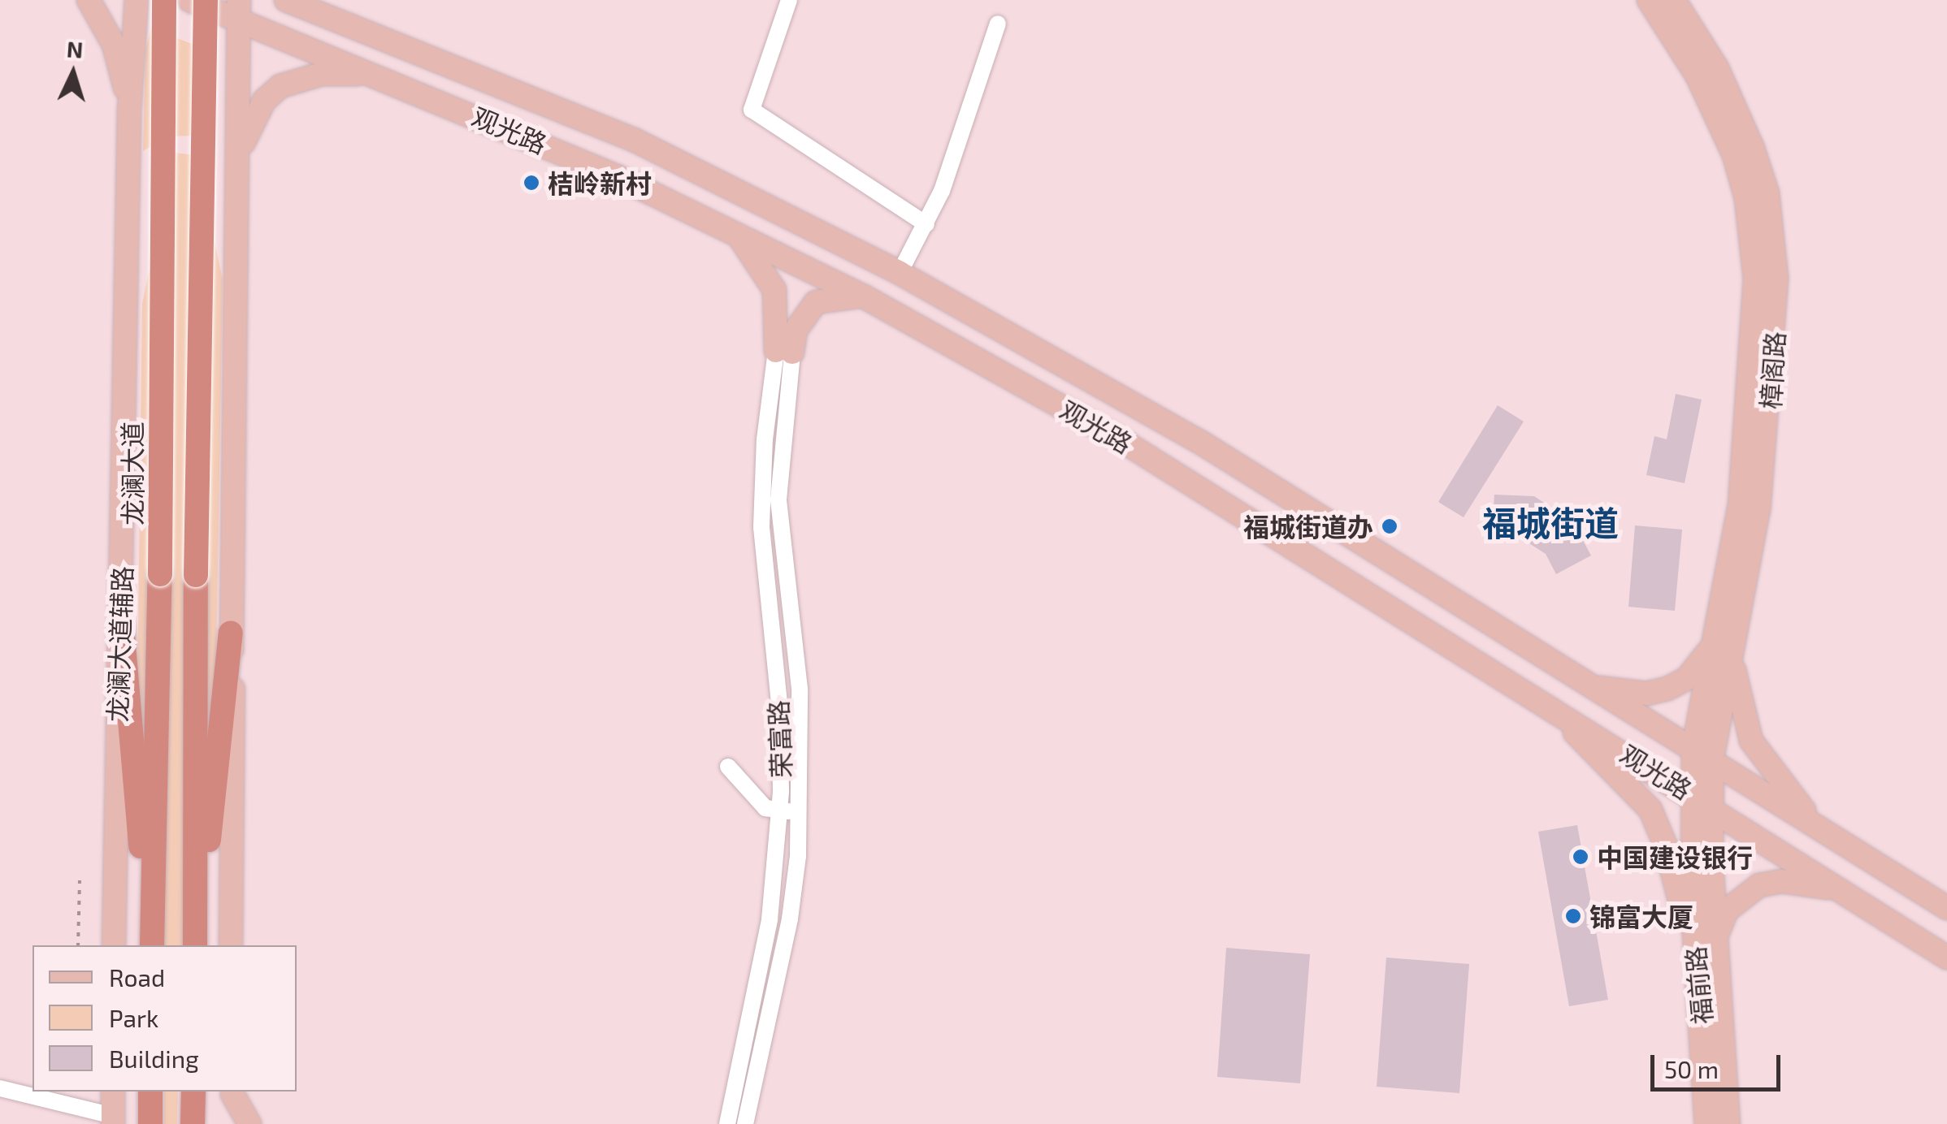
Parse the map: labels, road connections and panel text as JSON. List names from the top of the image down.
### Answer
{
  "streets": {
    "highway": ["龙澜大道"],
    "main road": [
      "观光路",
      "樟阁路",
      "龙澜大道辅路",
      "福前路"
    ],
    "street": ["荣富路"]
  },
  "crossings": [
    ["观光路", "樟阁路"],
    ["观光路", "福前路"],
    ["樟阁路", "福前路"]
  ],
  "districts": ["福城街道"],
  "places": [
    "桔岭新村",
    "福城街道办",
    "中国建设银行",
    "锦富大厦"
  ],
  "legend": ["Road", "Park", "Building"],
  "scale_bar": "50 m",
  "north": "top"
}
